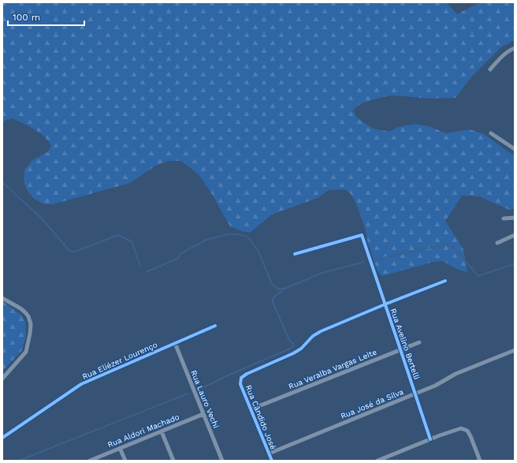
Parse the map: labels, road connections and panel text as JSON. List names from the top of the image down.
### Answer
{
  "streets": {
    "street": [
      "Rua Avelino Bertelli",
      "Rua Eliézer Lourenço",
      "Rua Veralba Vargas Leite",
      "Rua Lauro Vechi",
      "Rua José da Silva",
      "Rua Cândido José",
      "Rua Aldori Machado"
    ]
  },
  "crossings": [
    ["Rua Avelino Bertelli", "Rua Veralba Vargas Leite"],
    ["Rua Avelino Bertelli", "Rua José da Silva"],
    ["Rua Avelino Bertelli", "Rua Cândido José"],
    ["Rua Eliézer Lourenço", "Rua Lauro Vechi"],
    ["Rua Veralba Vargas Leite", "Rua Cândido José"],
    ["Rua Lauro Vechi", "Rua Aldori Machado"],
    ["Rua José da Silva", "Rua Cândido José"]
  ],
  "scale_bar": "100 m"
}
